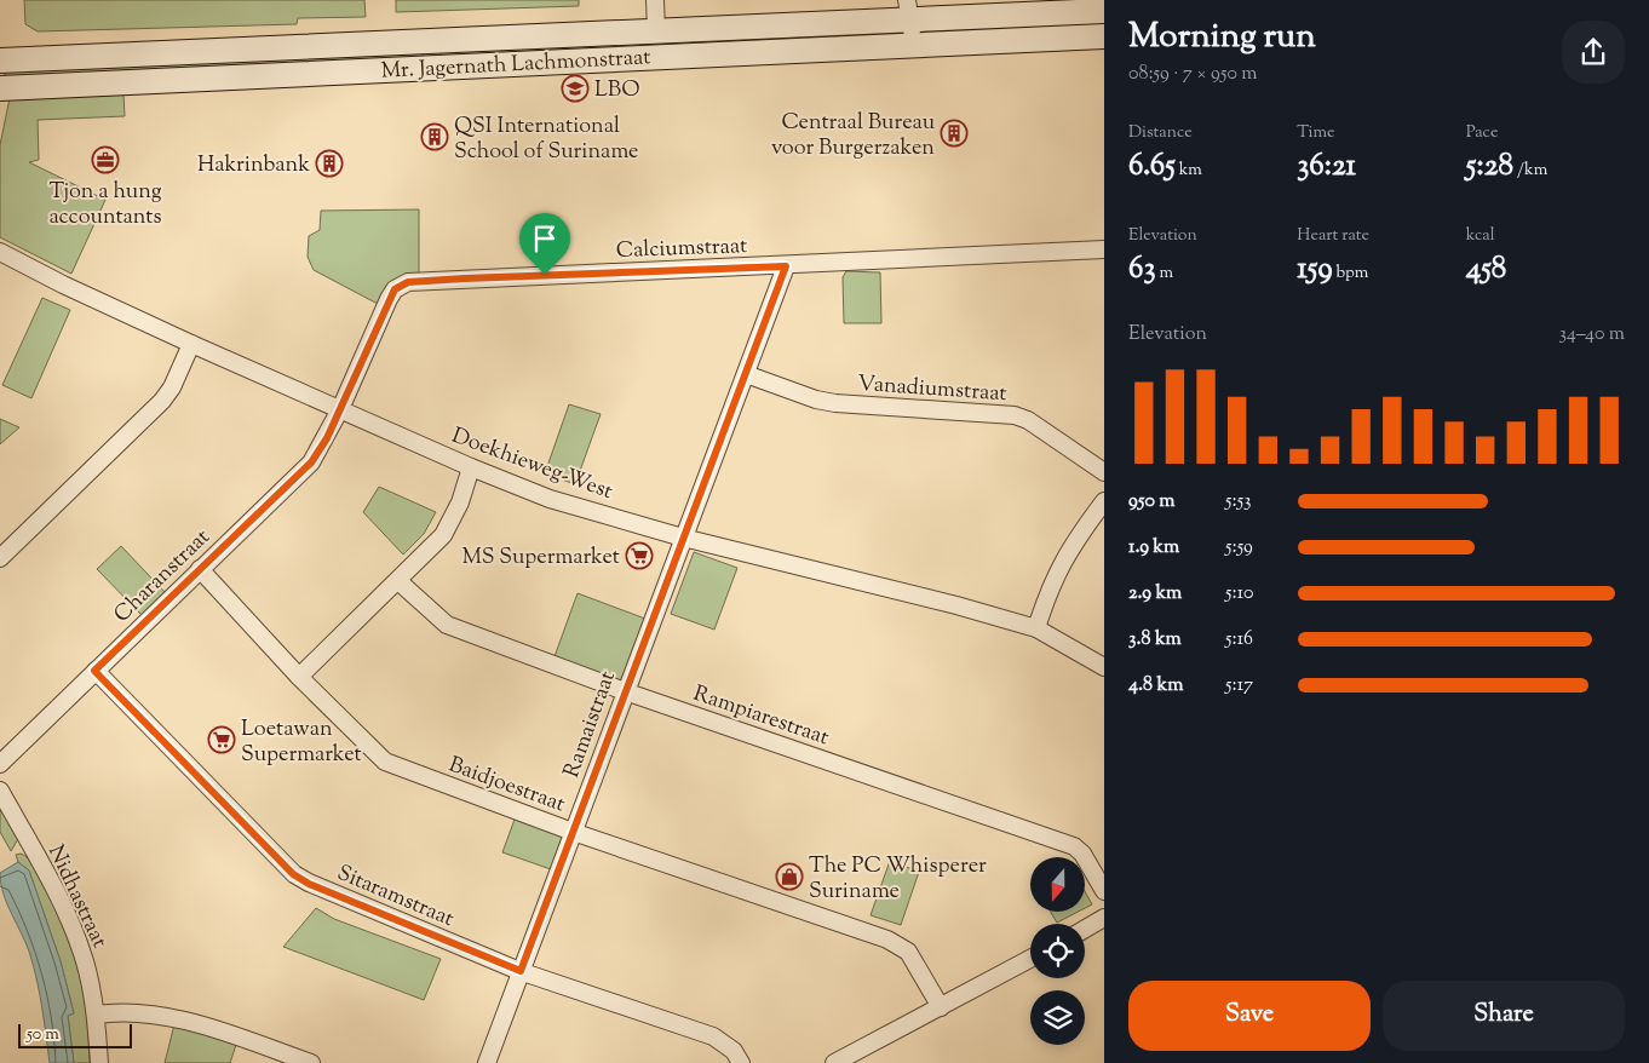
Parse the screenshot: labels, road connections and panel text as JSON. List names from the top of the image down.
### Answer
{
  "streets": {
    "main road": ["Mr. Jagernath Lachmonstraat"],
    "street": [
      "Calciumstraat",
      "Vanadiumstraat",
      "Doekhieweg-West",
      "Charanstraat",
      "Rampiarestraat",
      "Ramaistraat",
      "Baidjoestraat",
      "Sitaramstraat",
      "Nidhastraat"
    ]
  },
  "crossings": [
    ["Calciumstraat", "Doekhieweg-West"],
    ["Calciumstraat", "Charanstraat"],
    ["Calciumstraat", "Ramaistraat"],
    ["Vanadiumstraat", "Ramaistraat"],
    ["Doekhieweg-West", "Charanstraat"],
    ["Doekhieweg-West", "Ramaistraat"],
    ["Charanstraat", "Baidjoestraat"],
    ["Charanstraat", "Sitaramstraat"],
    ["Rampiarestraat", "Ramaistraat"],
    ["Ramaistraat", "Baidjoestraat"],
    ["Ramaistraat", "Sitaramstraat"]
  ],
  "places": {
    "school or university": ["LBO"],
    "building": ["Centraal Bureau voor Burgerzaken", "QSI International School of Suriname", "Hakrinbank"],
    "office": ["Tjon a hung accountants"],
    "supermarket": ["MS Supermarket", "Loetawan Supermarket"],
    "shop": ["The PC Whisperer Suriname"]
  },
  "scale_bar": "50 m",
  "north": "bottom",
  "page": {
    "heading": ["Morning run", "08:59 · 7 × 950 m"],
    "stats": [
      ["Distance", "6.65 km"],
      ["Time", "36:21"],
      ["Pace", "5:28 /km"],
      ["Elevation", "63 m"],
      ["Heart rate", "159 bpm"],
      ["kcal", "458"]
    ],
    "chart": ["Elevation", "34–40 m"],
    "list": [
      {
        "name": "950 m",
        "note": "5:53"
      },
      {
        "name": "1.9 km",
        "note": "5:59"
      },
      {
        "name": "2.9 km",
        "note": "5:10"
      },
      {
        "name": "3.8 km",
        "note": "5:16"
      },
      {
        "name": "4.8 km",
        "note": "5:17"
      }
    ],
    "buttons": ["Save", "Share"],
    "scale": "50 m"
  }
}
